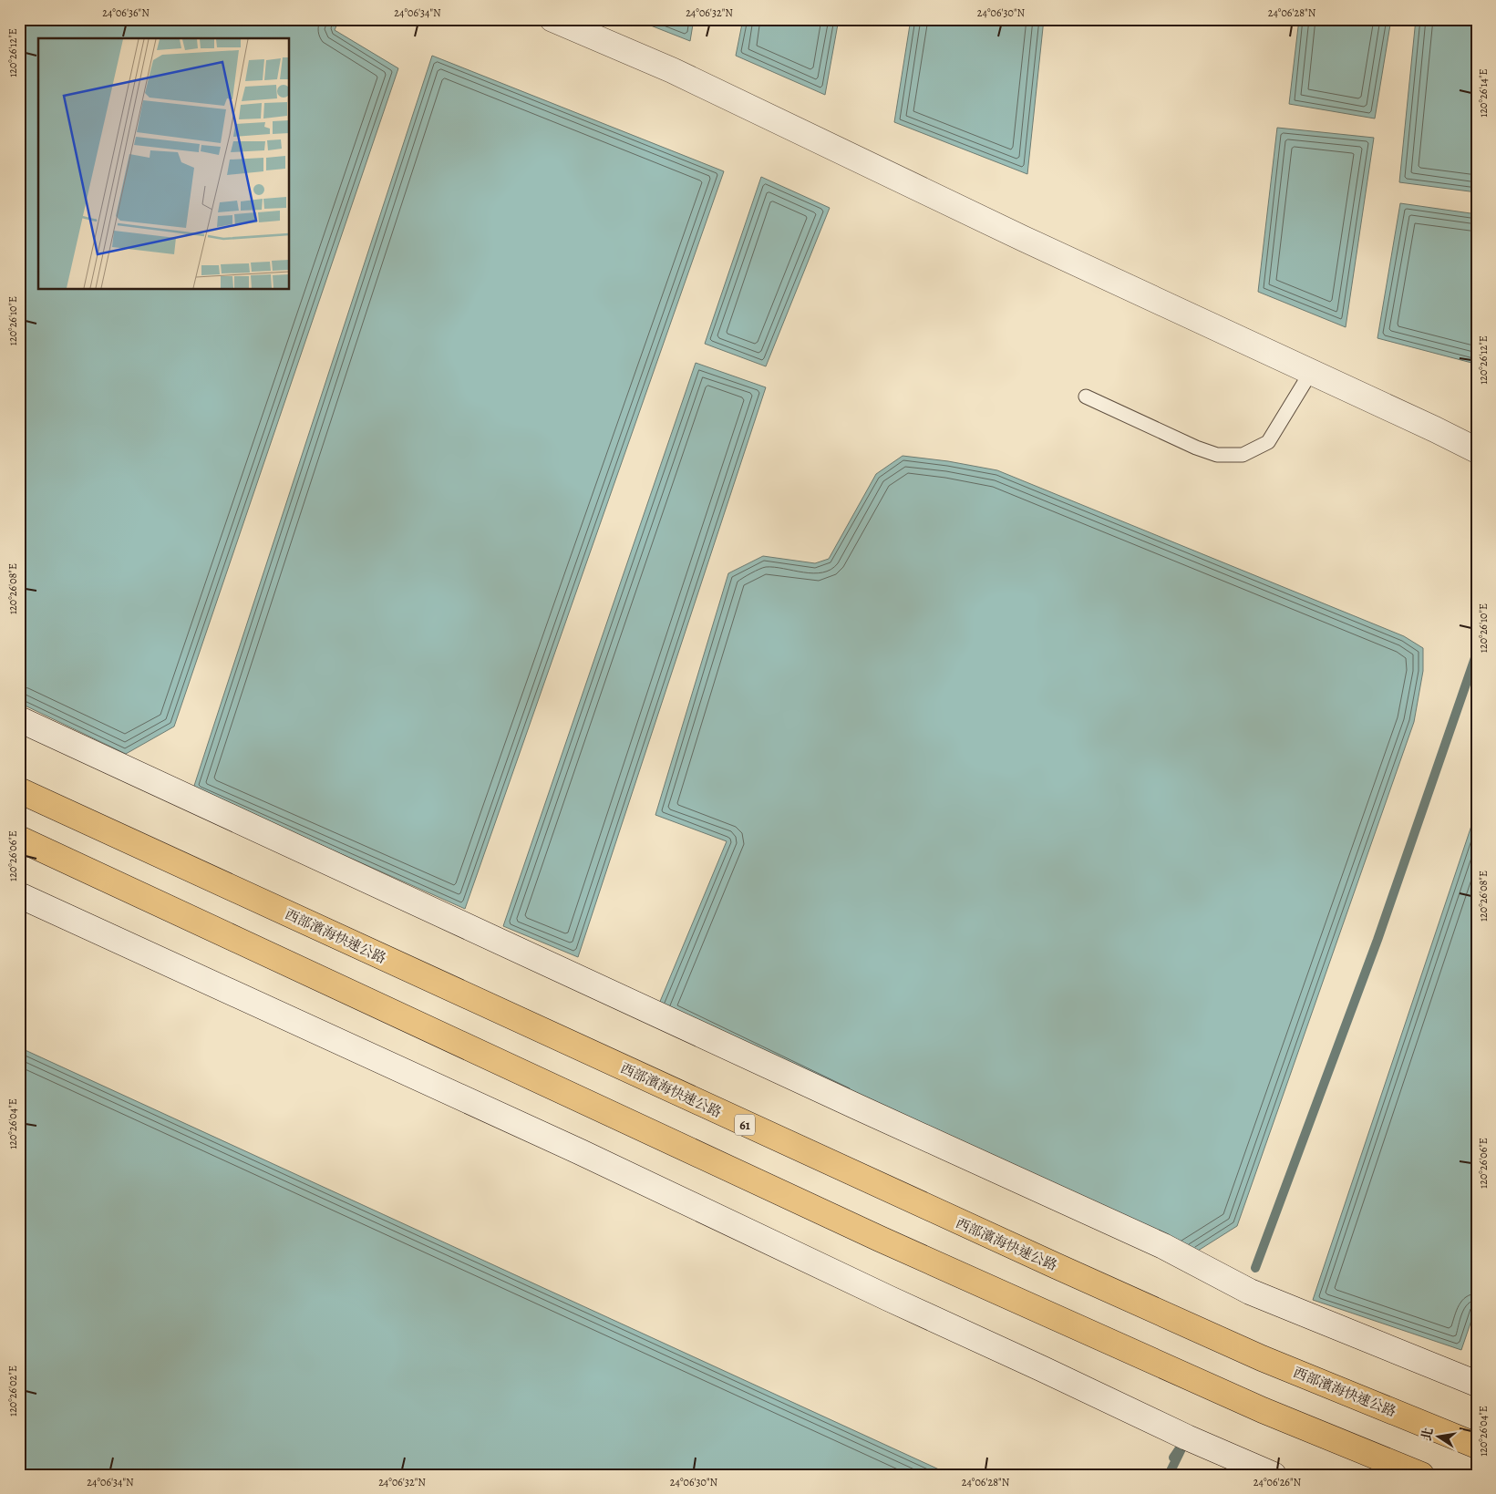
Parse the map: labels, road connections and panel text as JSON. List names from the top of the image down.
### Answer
{
  "streets": {
    "highway": ["西部濱海快速公路", "61"]
  },
  "north": "left",
  "coordinates": [
    "24°06'36\"N",
    "24°06'34\"N",
    "24°06'32\"N",
    "24°06'30\"N",
    "24°06'28\"N",
    "120°26'12\"E",
    "120°26'14\"E",
    "120°26'10\"E",
    "120°26'08\"E",
    "120°26'06\"E",
    "120°26'04\"E",
    "120°26'02\"E",
    "24°06'26\"N"
  ]
}
